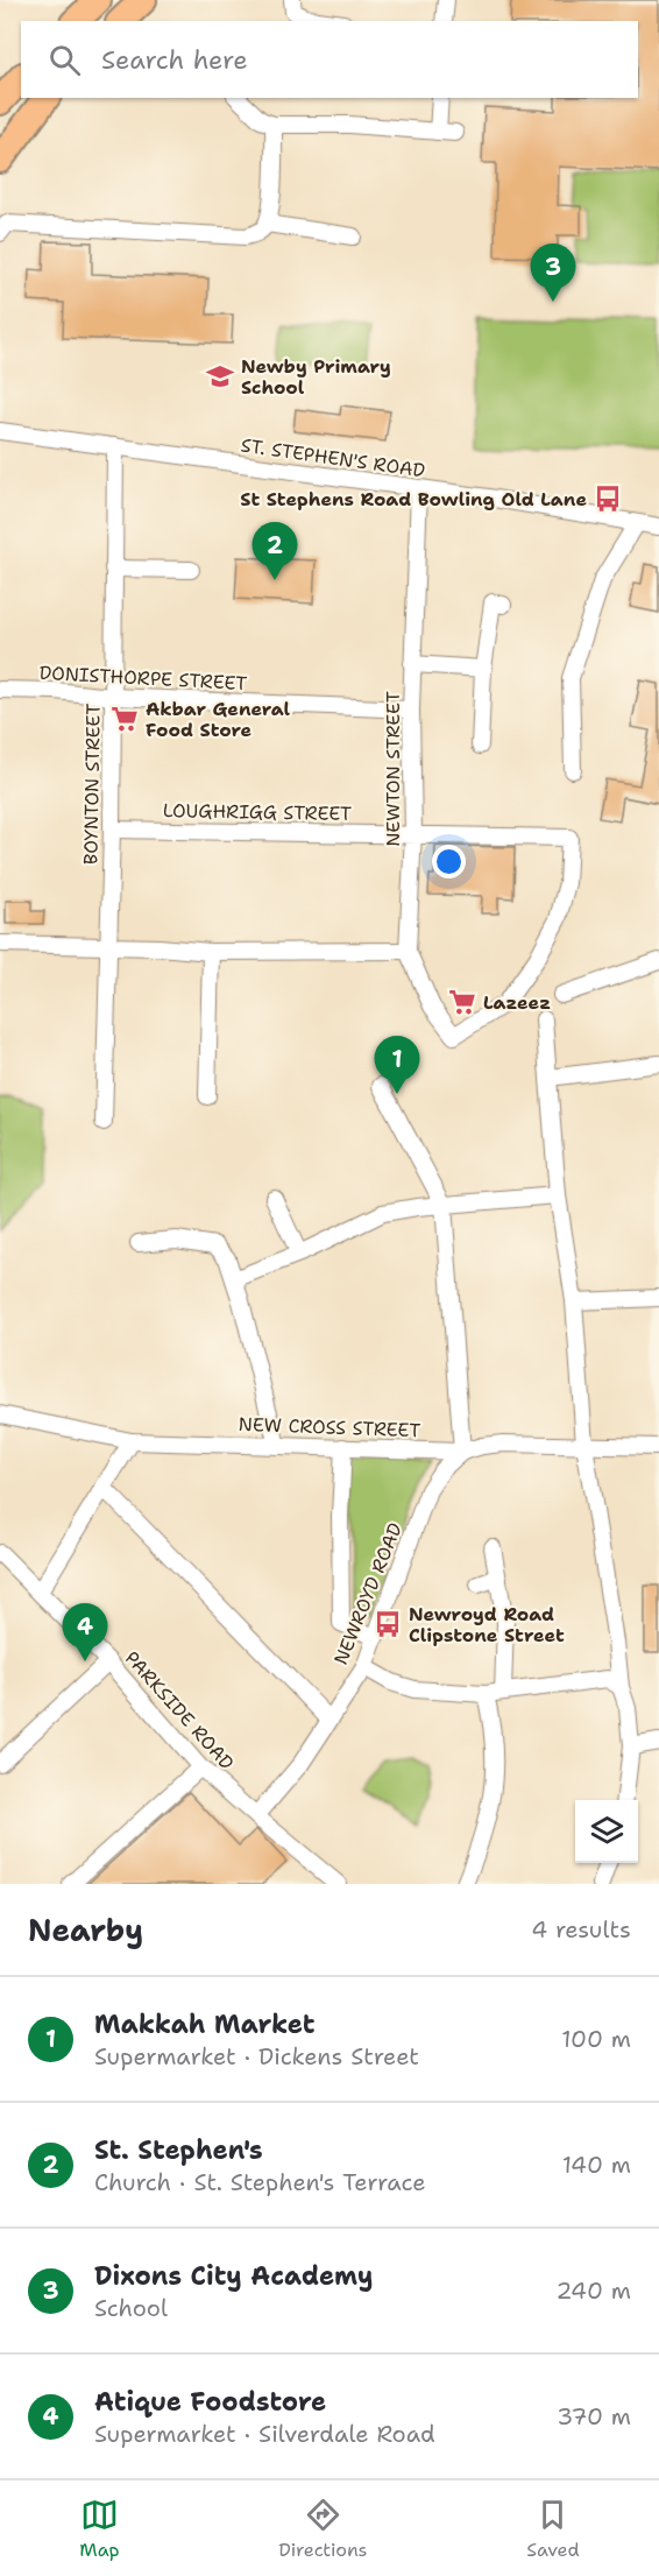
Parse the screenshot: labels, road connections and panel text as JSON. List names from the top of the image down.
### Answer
{
  "streets": {
    "street": [
      "ST. STEPHEN'S ROAD",
      "DONISTHORPE STREET",
      "NEWTON STREET",
      "BOYNTON STREET",
      "LOUGHRIGG STREET",
      "NEW CROSS STREET",
      "NEWROYD ROAD",
      "PARKSIDE ROAD"
    ]
  },
  "crossings": [
    ["ST. STEPHEN'S ROAD", "NEWTON STREET"],
    ["ST. STEPHEN'S ROAD", "BOYNTON STREET"],
    ["DONISTHORPE STREET", "NEWTON STREET"],
    ["DONISTHORPE STREET", "BOYNTON STREET"],
    ["NEWTON STREET", "LOUGHRIGG STREET"],
    ["BOYNTON STREET", "LOUGHRIGG STREET"],
    ["NEW CROSS STREET", "NEWROYD ROAD"],
    ["NEWROYD ROAD", "PARKSIDE ROAD"]
  ],
  "places": {
    "school or university": ["Newby Primary School"],
    "bus stop": ["St Stephens Road Bowling Old Lane", "Newroyd Road Clipstone Street"],
    "supermarket": ["Akbar General Food Store", "Lazeez"]
  },
  "page": {
    "search": "Search here",
    "pins": [
      "3",
      "2",
      "1",
      "4"
    ],
    "heading": ["Nearby", "4 results"],
    "list": [
      {
        "mark": "1",
        "name": "Makkah Market",
        "note": "Supermarket · Dickens Street",
        "value": "100 m"
      },
      {
        "mark": "2",
        "name": "St. Stephen's",
        "note": "Church · St. Stephen's Terrace",
        "value": "140 m"
      },
      {
        "mark": "3",
        "name": "Dixons City Academy",
        "note": "School",
        "value": "240 m"
      },
      {
        "mark": "4",
        "name": "Atique Foodstore",
        "note": "Supermarket · Silverdale Road",
        "value": "370 m"
      }
    ],
    "nav": ["Map", "Directions", "Saved"]
  }
}
